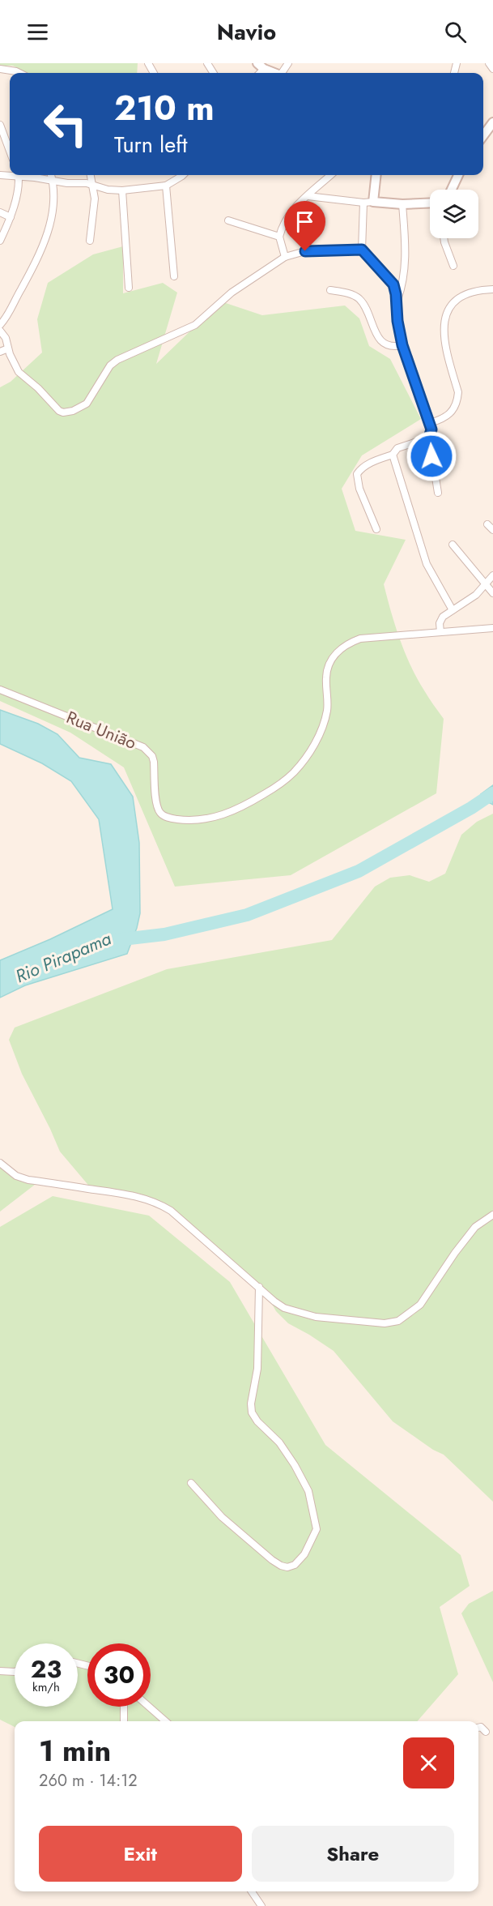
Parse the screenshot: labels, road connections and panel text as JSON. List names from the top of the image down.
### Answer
{
  "streets": {
    "street": ["Rua União"]
  },
  "water": ["Rio Pirapama"],
  "page": {
    "header": "Navio",
    "turn": ["210 m", "Turn left"],
    "speed": "23 km/h",
    "limit": "30",
    "heading": ["1 min", "260 m · 14:12"],
    "buttons": ["Exit", "Share"]
  }
}
